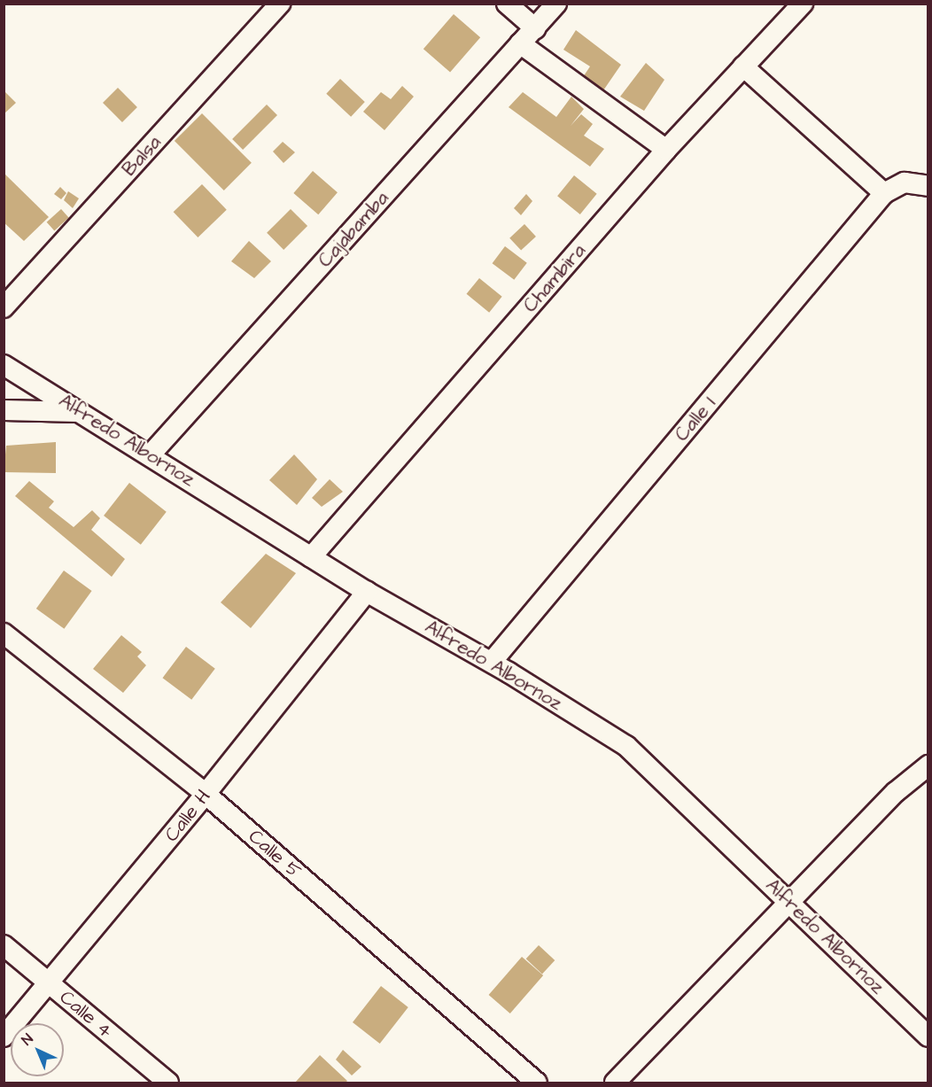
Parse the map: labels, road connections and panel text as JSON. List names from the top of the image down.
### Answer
{
  "streets": {
    "street": [
      "Balsa",
      "Cajabamba",
      "Chambira",
      "Calle I",
      "Alfredo Albornoz",
      "Calle H",
      "Calle 5",
      "Calle 4"
    ]
  },
  "crossings": [
    ["Cajabamba", "Alfredo Albornoz"],
    ["Chambira", "Alfredo Albornoz"],
    ["Calle I", "Alfredo Albornoz"],
    ["Alfredo Albornoz", "Calle H"],
    ["Calle H", "Calle 5"],
    ["Calle H", "Calle 4"]
  ],
  "north": "top left"
}
